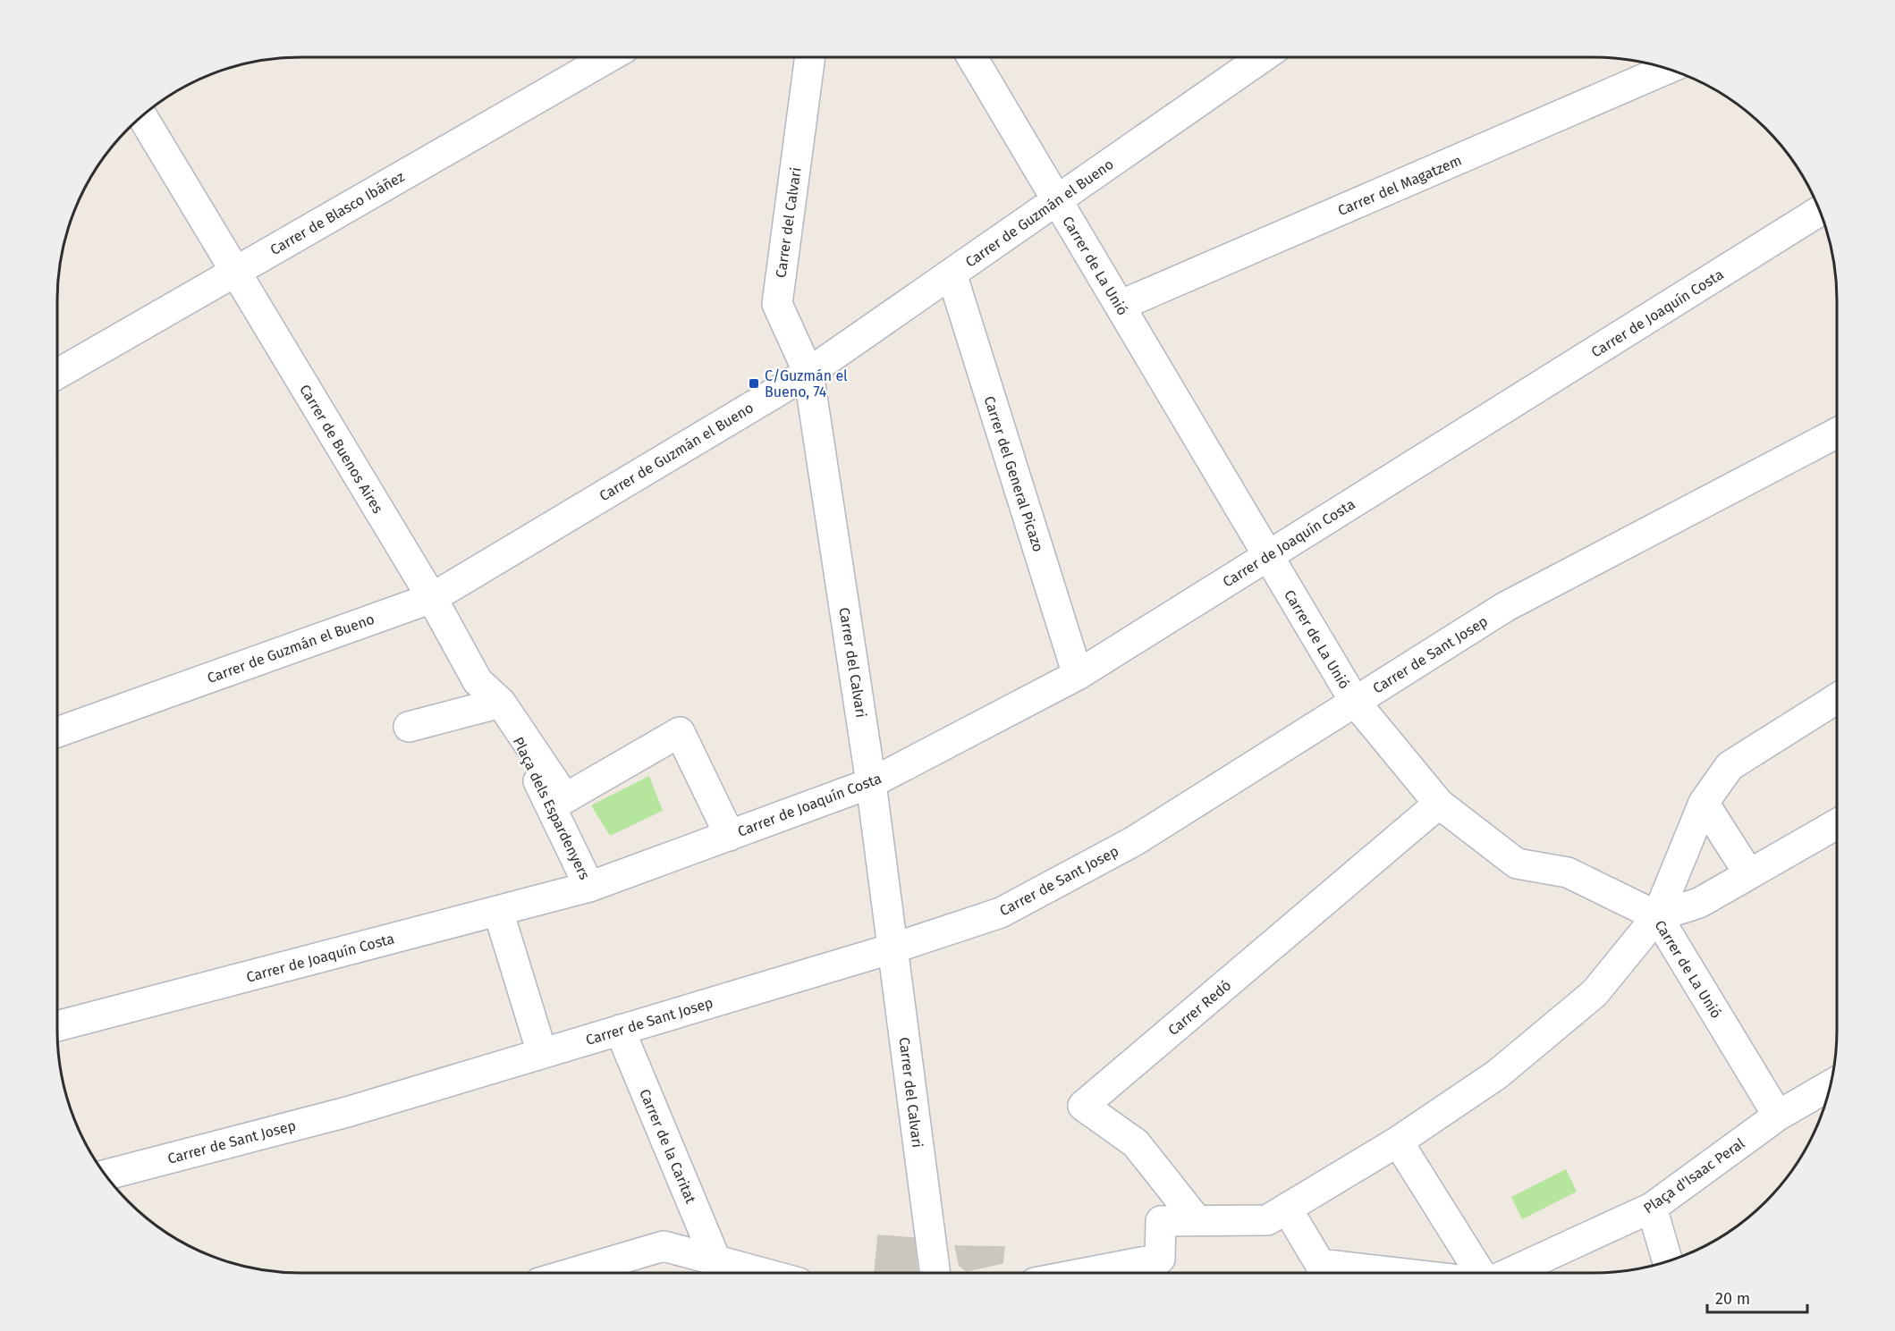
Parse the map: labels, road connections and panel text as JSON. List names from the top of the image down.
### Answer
{
  "streets": {
    "street": [
      "Carrer del Magatzem",
      "Carrer de Blasco Ibáñez",
      "Carrer de Guzmán el Bueno",
      "Carrer del Calvari",
      "Carrer de La Unió",
      "Carrer de Joaquín Costa",
      "Carrer de Buenos Aires",
      "Carrer del General Picazo",
      "Carrer de Sant Josep",
      "Plaça dels Espardenyers",
      "Carrer Redó",
      "Carrer de la Caritat",
      "Plaça d'Isaac Peral"
    ]
  },
  "crossings": [
    ["Carrer del Magatzem", "Carrer de La Unió"],
    ["Carrer de Blasco Ibáñez", "Carrer de Buenos Aires"],
    ["Carrer de Guzmán el Bueno", "Carrer del Calvari"],
    ["Carrer de Guzmán el Bueno", "Carrer de La Unió"],
    ["Carrer de Guzmán el Bueno", "Carrer de Buenos Aires"],
    ["Carrer de Guzmán el Bueno", "Carrer del General Picazo"],
    ["Carrer del Calvari", "Carrer de Joaquín Costa"],
    ["Carrer del Calvari", "Carrer de Sant Josep"],
    ["Carrer de La Unió", "Carrer de Joaquín Costa"],
    ["Carrer de La Unió", "Carrer de Sant Josep"],
    ["Carrer de La Unió", "Carrer Redó"],
    ["Carrer de La Unió", "Plaça d'Isaac Peral"],
    ["Carrer de Joaquín Costa", "Carrer del General Picazo"],
    ["Carrer de Joaquín Costa", "Plaça dels Espardenyers"],
    ["Carrer de Buenos Aires", "Plaça dels Espardenyers"],
    ["Carrer de Sant Josep", "Carrer de la Caritat"]
  ],
  "places": {
    "transit": ["C/Guzmán el Bueno, 74"]
  },
  "scale_bar": "20 m"
}
